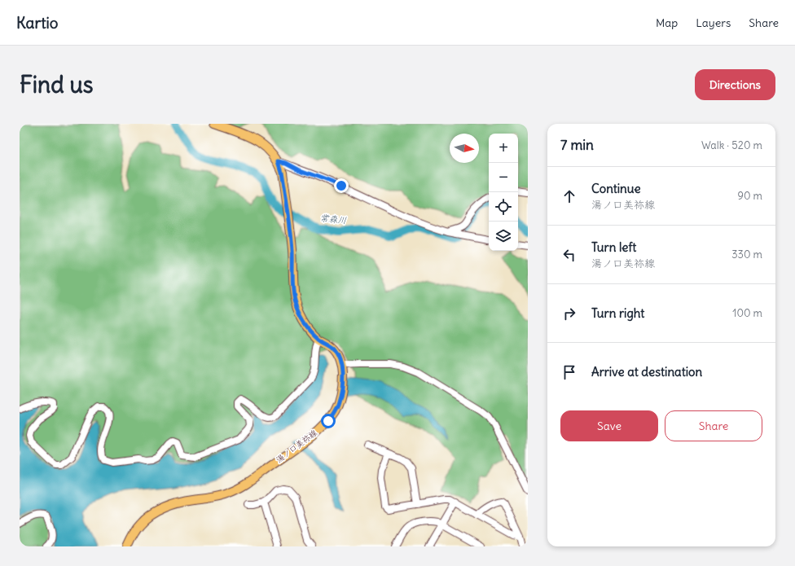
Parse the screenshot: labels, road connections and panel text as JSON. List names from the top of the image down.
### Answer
{
  "streets": {
    "main road": ["湯ノ口美祢線"]
  },
  "water": ["常森川"],
  "north": "right",
  "page": {
    "header": "Kartio",
    "nav": ["Map", "Layers", "Share"],
    "buttons": [
      "Directions",
      ["Save", "Share"]
    ],
    "title": "Find us",
    "heading": ["7 min", "Walk · 520 m"],
    "map_buttons": ["+", "−"],
    "list": [
      ["Continue", "湯ノ口美祢線", "90 m"],
      ["Turn left", "湯ノ口美祢線", "330 m"],
      ["Turn right", "100 m"],
      "Arrive at destination"
    ]
  }
}
